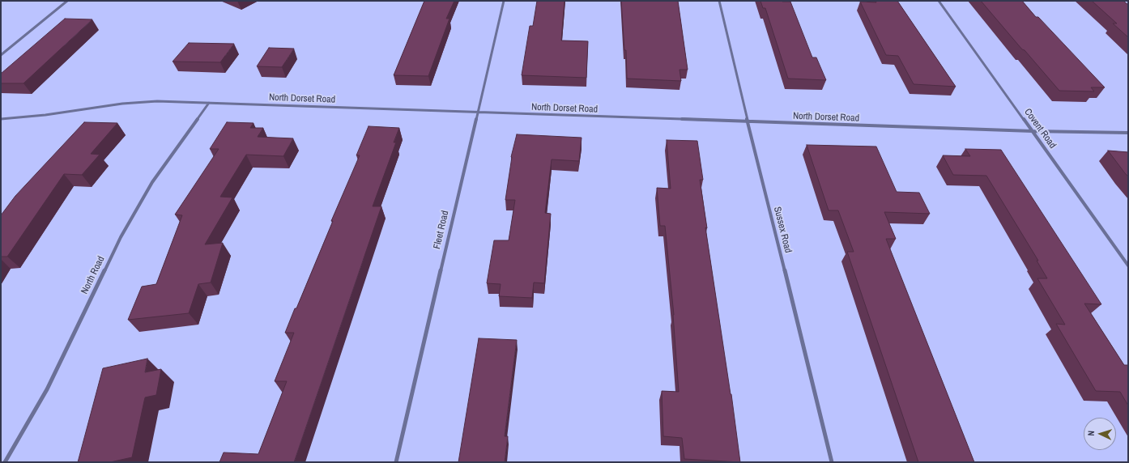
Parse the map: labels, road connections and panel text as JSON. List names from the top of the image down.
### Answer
{
  "streets": {
    "street": [
      "North Dorset Road",
      "Covent Road",
      "Fleet Road",
      "Sussex Road",
      "North Road"
    ]
  },
  "crossings": [
    ["North Dorset Road", "Covent Road"],
    ["North Dorset Road", "Fleet Road"],
    ["North Dorset Road", "Sussex Road"],
    ["North Dorset Road", "North Road"]
  ],
  "north": "left"
}
